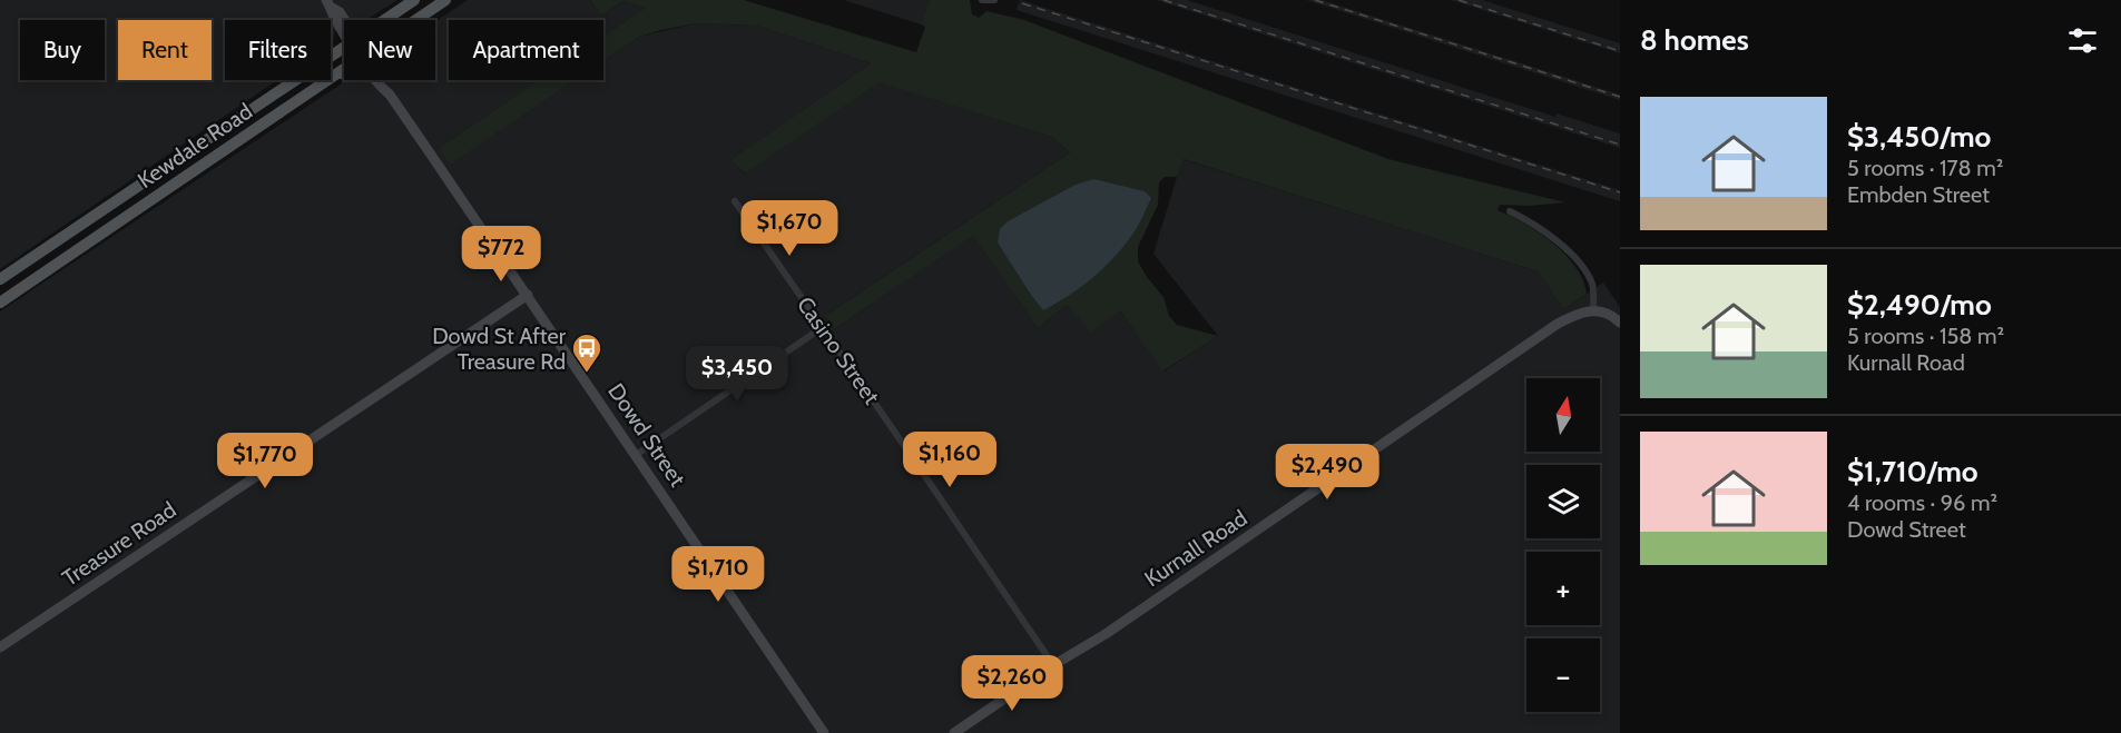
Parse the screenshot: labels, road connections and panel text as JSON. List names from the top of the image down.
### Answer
{
  "streets": {
    "main road": ["Kewdale Road"],
    "street": [
      "Casino Street",
      "Dowd Street",
      "Treasure Road",
      "Kurnall Road"
    ]
  },
  "crossings": [
    ["Casino Street", "Kurnall Road"],
    ["Dowd Street", "Treasure Road"]
  ],
  "places": {
    "bus stop": ["Dowd St After Treasure Rd"]
  },
  "north": "top",
  "page": {
    "heading": "8 homes",
    "chip": [
      "Buy",
      "Rent",
      "Filters",
      "New",
      "Apartment"
    ],
    "list": [
      {
        "name": "$3,450/mo",
        "note": "5 rooms · 178 m² · Embden Street"
      },
      {
        "name": "$2,490/mo",
        "note": "5 rooms · 158 m² · Kurnall Road"
      },
      {
        "name": "$1,710/mo",
        "note": "4 rooms · 96 m² · Dowd Street"
      }
    ],
    "price": [
      "$1,670",
      "$772",
      "$3,450",
      "$1,160",
      "$1,770",
      "$2,490",
      "$1,710",
      "$2,260"
    ],
    "map_buttons": ["+", "−"]
  }
}
